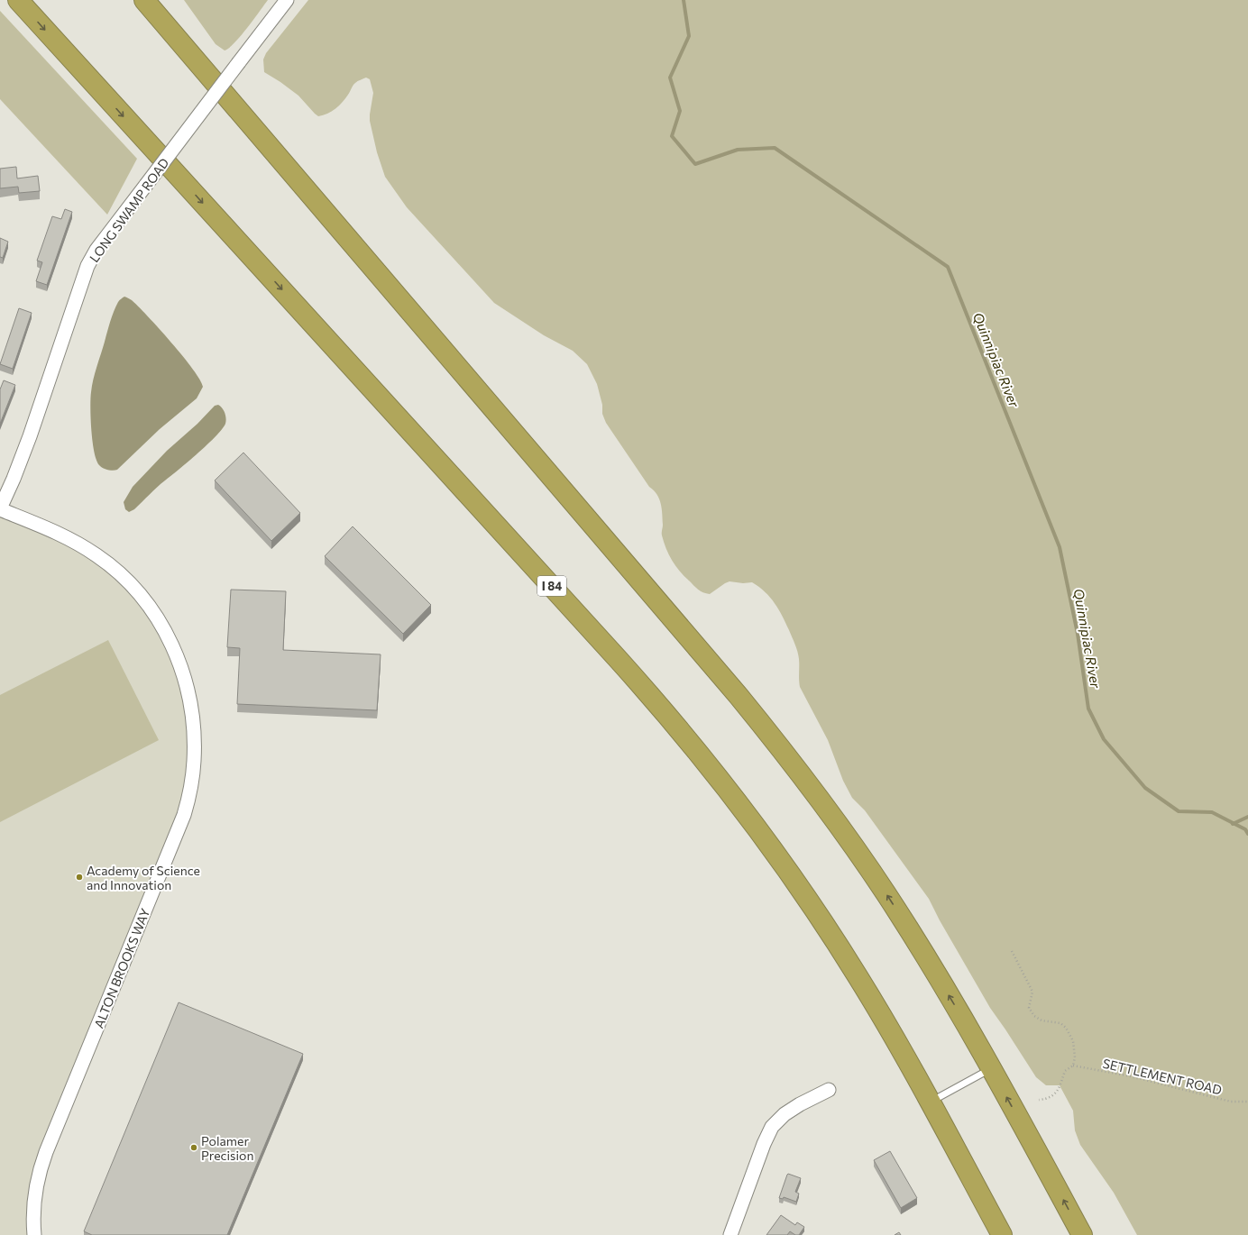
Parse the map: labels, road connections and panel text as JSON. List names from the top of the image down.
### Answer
{
  "streets": {
    "highway": ["I 84"],
    "street": ["LONG SWAMP ROAD", "ALTON BROOKS WAY"],
    "path": ["SETTLEMENT ROAD"]
  },
  "crossings": [
    ["LONG SWAMP ROAD", "ALTON BROOKS WAY"]
  ],
  "water": ["Quinnipiac River"],
  "places": ["Academy of Science and Innovation", "Polamer Precision"]
}
